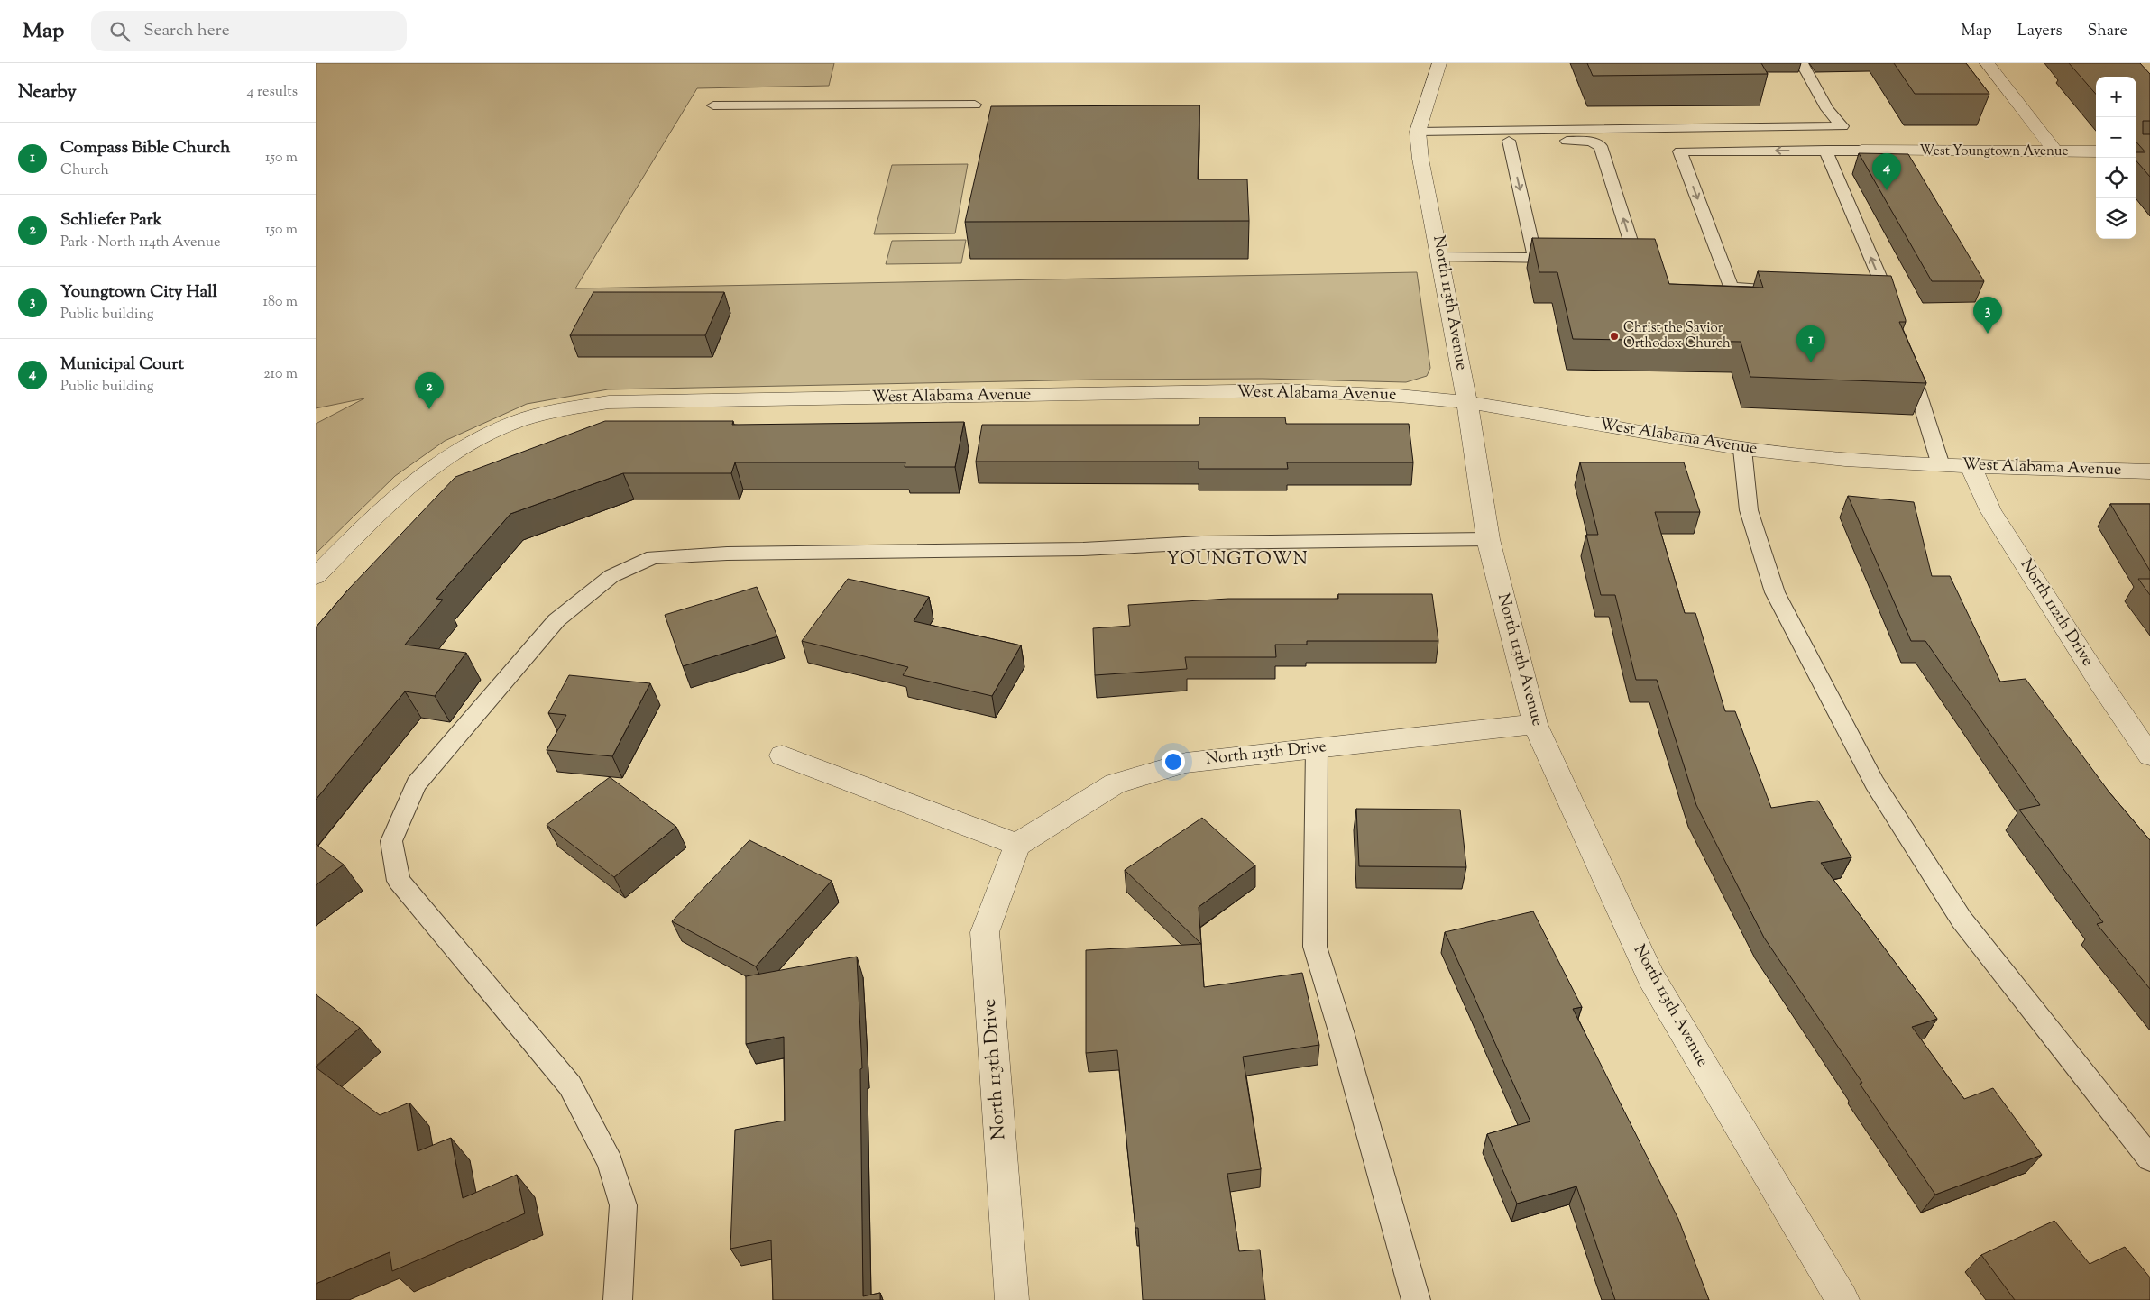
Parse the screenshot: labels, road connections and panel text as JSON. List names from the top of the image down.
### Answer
{
  "streets": {
    "street": [
      "West Youngtown Avenue",
      "North 113th Avenue",
      "West Alabama Avenue",
      "North 112th Drive",
      "North 113th Drive"
    ]
  },
  "crossings": [
    ["North 113th Avenue", "West Alabama Avenue"],
    ["North 113th Avenue", "North 113th Drive"],
    ["West Alabama Avenue", "North 112th Drive"]
  ],
  "districts": ["YOUNGTOWN"],
  "places": ["Christ the Savior Orthodox Church"],
  "page": {
    "header": "Map",
    "search": "Search here",
    "nav": ["Map", "Layers", "Share"],
    "heading": ["Nearby", "4 results"],
    "map_buttons": ["+", "−"],
    "list": [
      {
        "mark": "1",
        "name": "Compass Bible Church",
        "note": "Church",
        "value": "150 m"
      },
      {
        "mark": "2",
        "name": "Schliefer Park",
        "note": "Park · North 114th Avenue",
        "value": "150 m"
      },
      {
        "mark": "3",
        "name": "Youngtown City Hall",
        "note": "Public building",
        "value": "180 m"
      },
      {
        "mark": "4",
        "name": "Municipal Court",
        "note": "Public building",
        "value": "210 m"
      }
    ],
    "pins": [
      "4",
      "3",
      "1",
      "2"
    ]
  }
}
